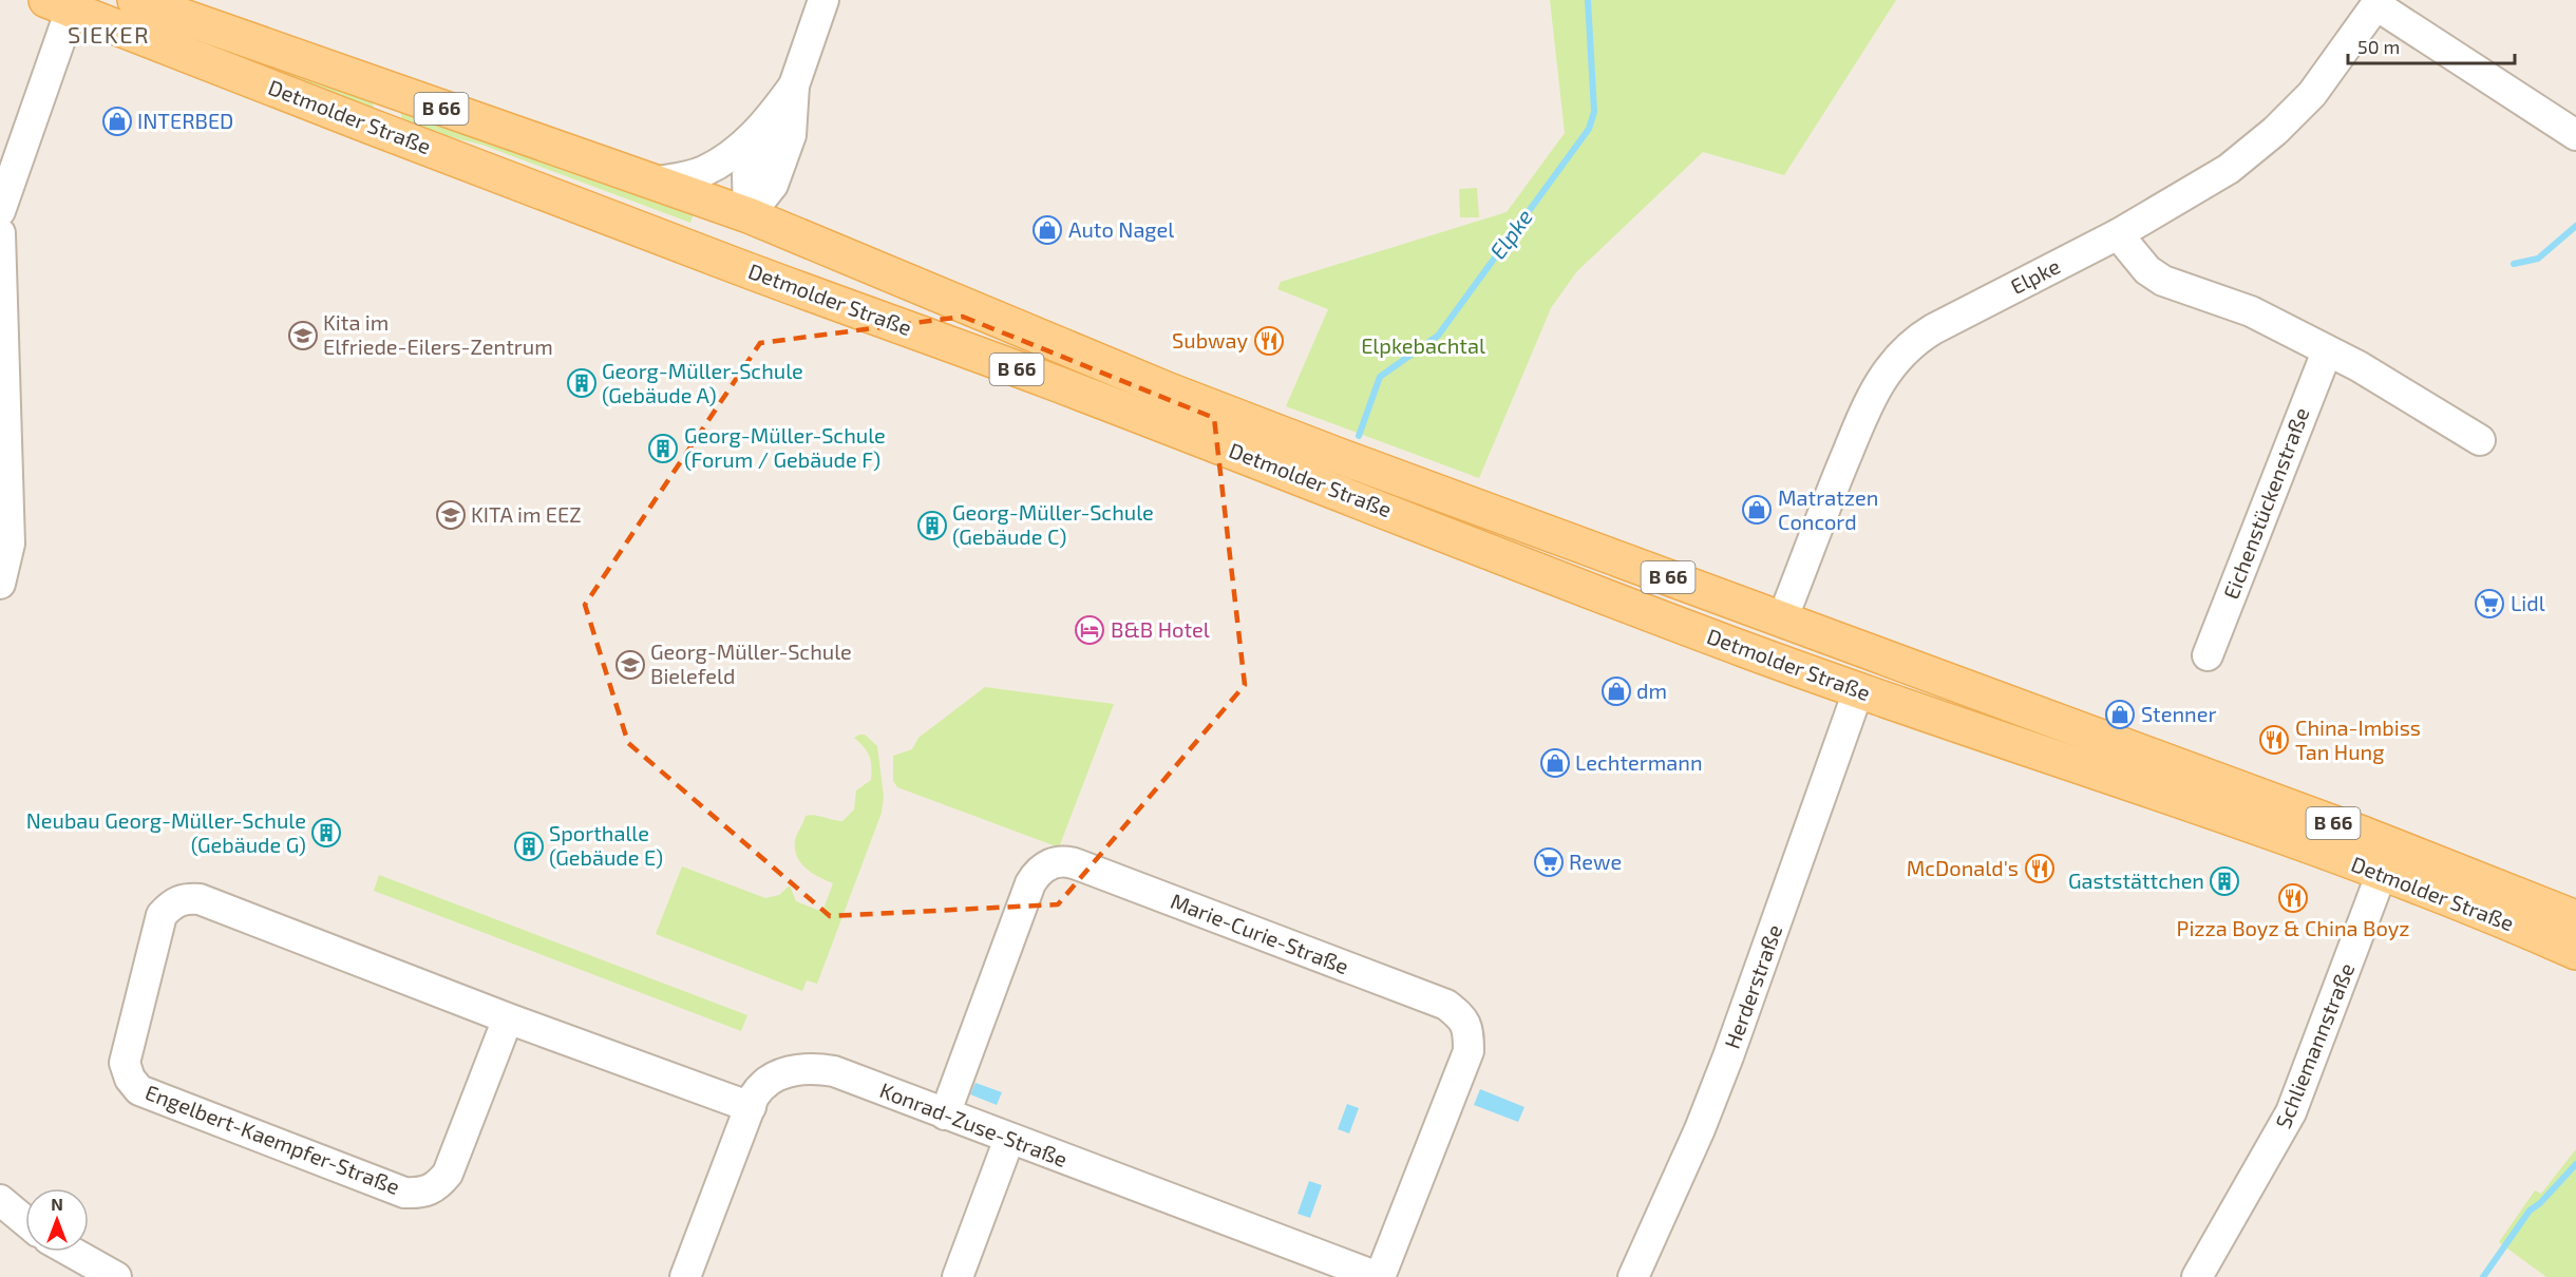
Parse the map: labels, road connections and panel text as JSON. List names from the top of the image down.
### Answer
{
  "streets": {
    "main road": ["B 66", "Detmolder Straße"],
    "street": [
      "Elpke",
      "Eichenstückenstraße",
      "Marie-Curie-Straße",
      "Herderstraße",
      "Schliemannstraße",
      "Konrad-Zuse-Straße",
      "Engelbert-Kaempfer-Straße"
    ]
  },
  "crossings": [
    ["Detmolder Straße", "Elpke"],
    ["Detmolder Straße", "Herderstraße"],
    ["Detmolder Straße", "Schliemannstraße"],
    ["Marie-Curie-Straße", "Konrad-Zuse-Straße"],
    ["Konrad-Zuse-Straße", "Engelbert-Kaempfer-Straße"]
  ],
  "districts": ["SIEKER"],
  "water": ["Elpke"],
  "parks": ["Elpkebachtal"],
  "places": {
    "shop": [
      "INTERBED",
      "Auto Nagel",
      "Matratzen Concord",
      "dm",
      "Stenner",
      "Lechtermann"
    ],
    "school or university": ["Kita im Elfriede-Eilers-Zentrum", "KITA im EEZ", "Georg-Müller-Schule Bielefeld"],
    "restaurant": [
      "Subway",
      "China-Imbiss Tan Hung",
      "McDonald's",
      "Pizza Boyz & China Boyz"
    ],
    "building": [
      "Georg-Müller-Schule (Gebäude A)",
      "Georg-Müller-Schule (Forum / Gebäude F)",
      "Georg-Müller-Schule (Gebäude C)",
      "Neubau Georg-Müller-Schule (Gebäude G)",
      "Sporthalle (Gebäude E)",
      "Gaststättchen"
    ],
    "supermarket": ["Lidl", "Rewe"],
    "hotel": ["B&B Hotel"]
  },
  "scale_bar": "50 m",
  "north": "top"
}
